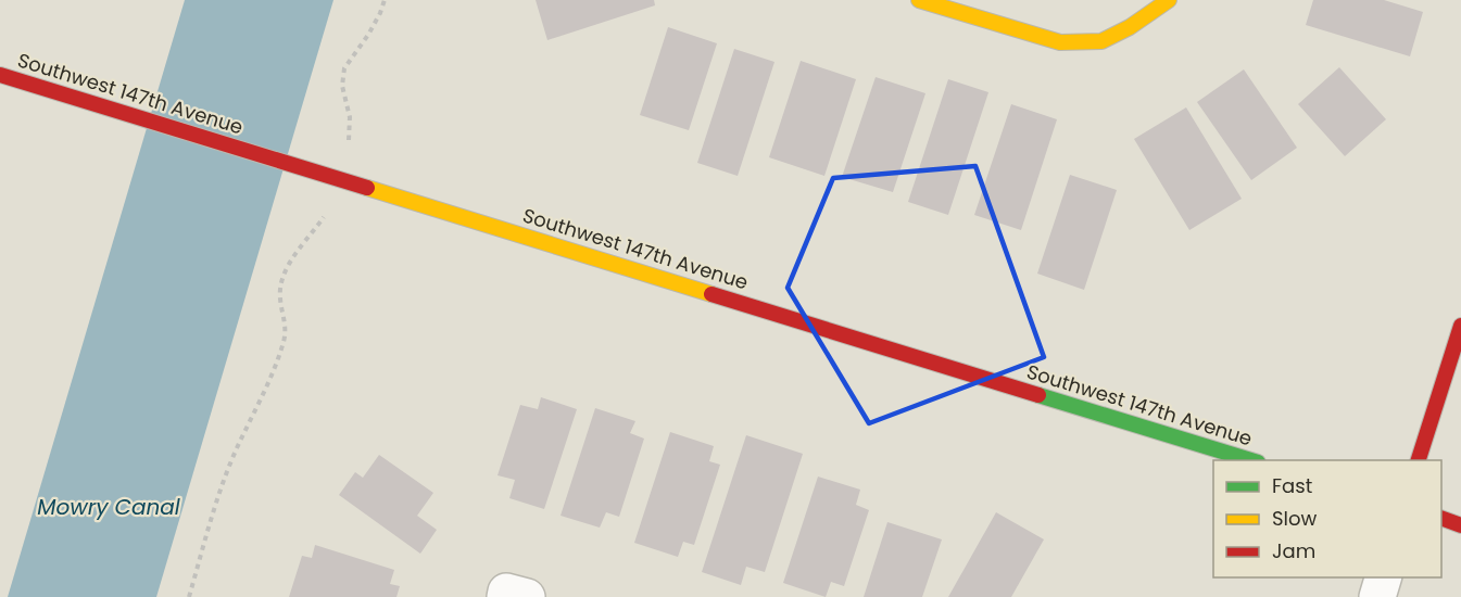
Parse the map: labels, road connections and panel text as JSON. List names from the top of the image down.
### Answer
{
  "streets": {
    "street": ["Southwest 147th Avenue"]
  },
  "water": ["Mowry Canal"],
  "legend": ["Fast", "Slow", "Jam"]
}
